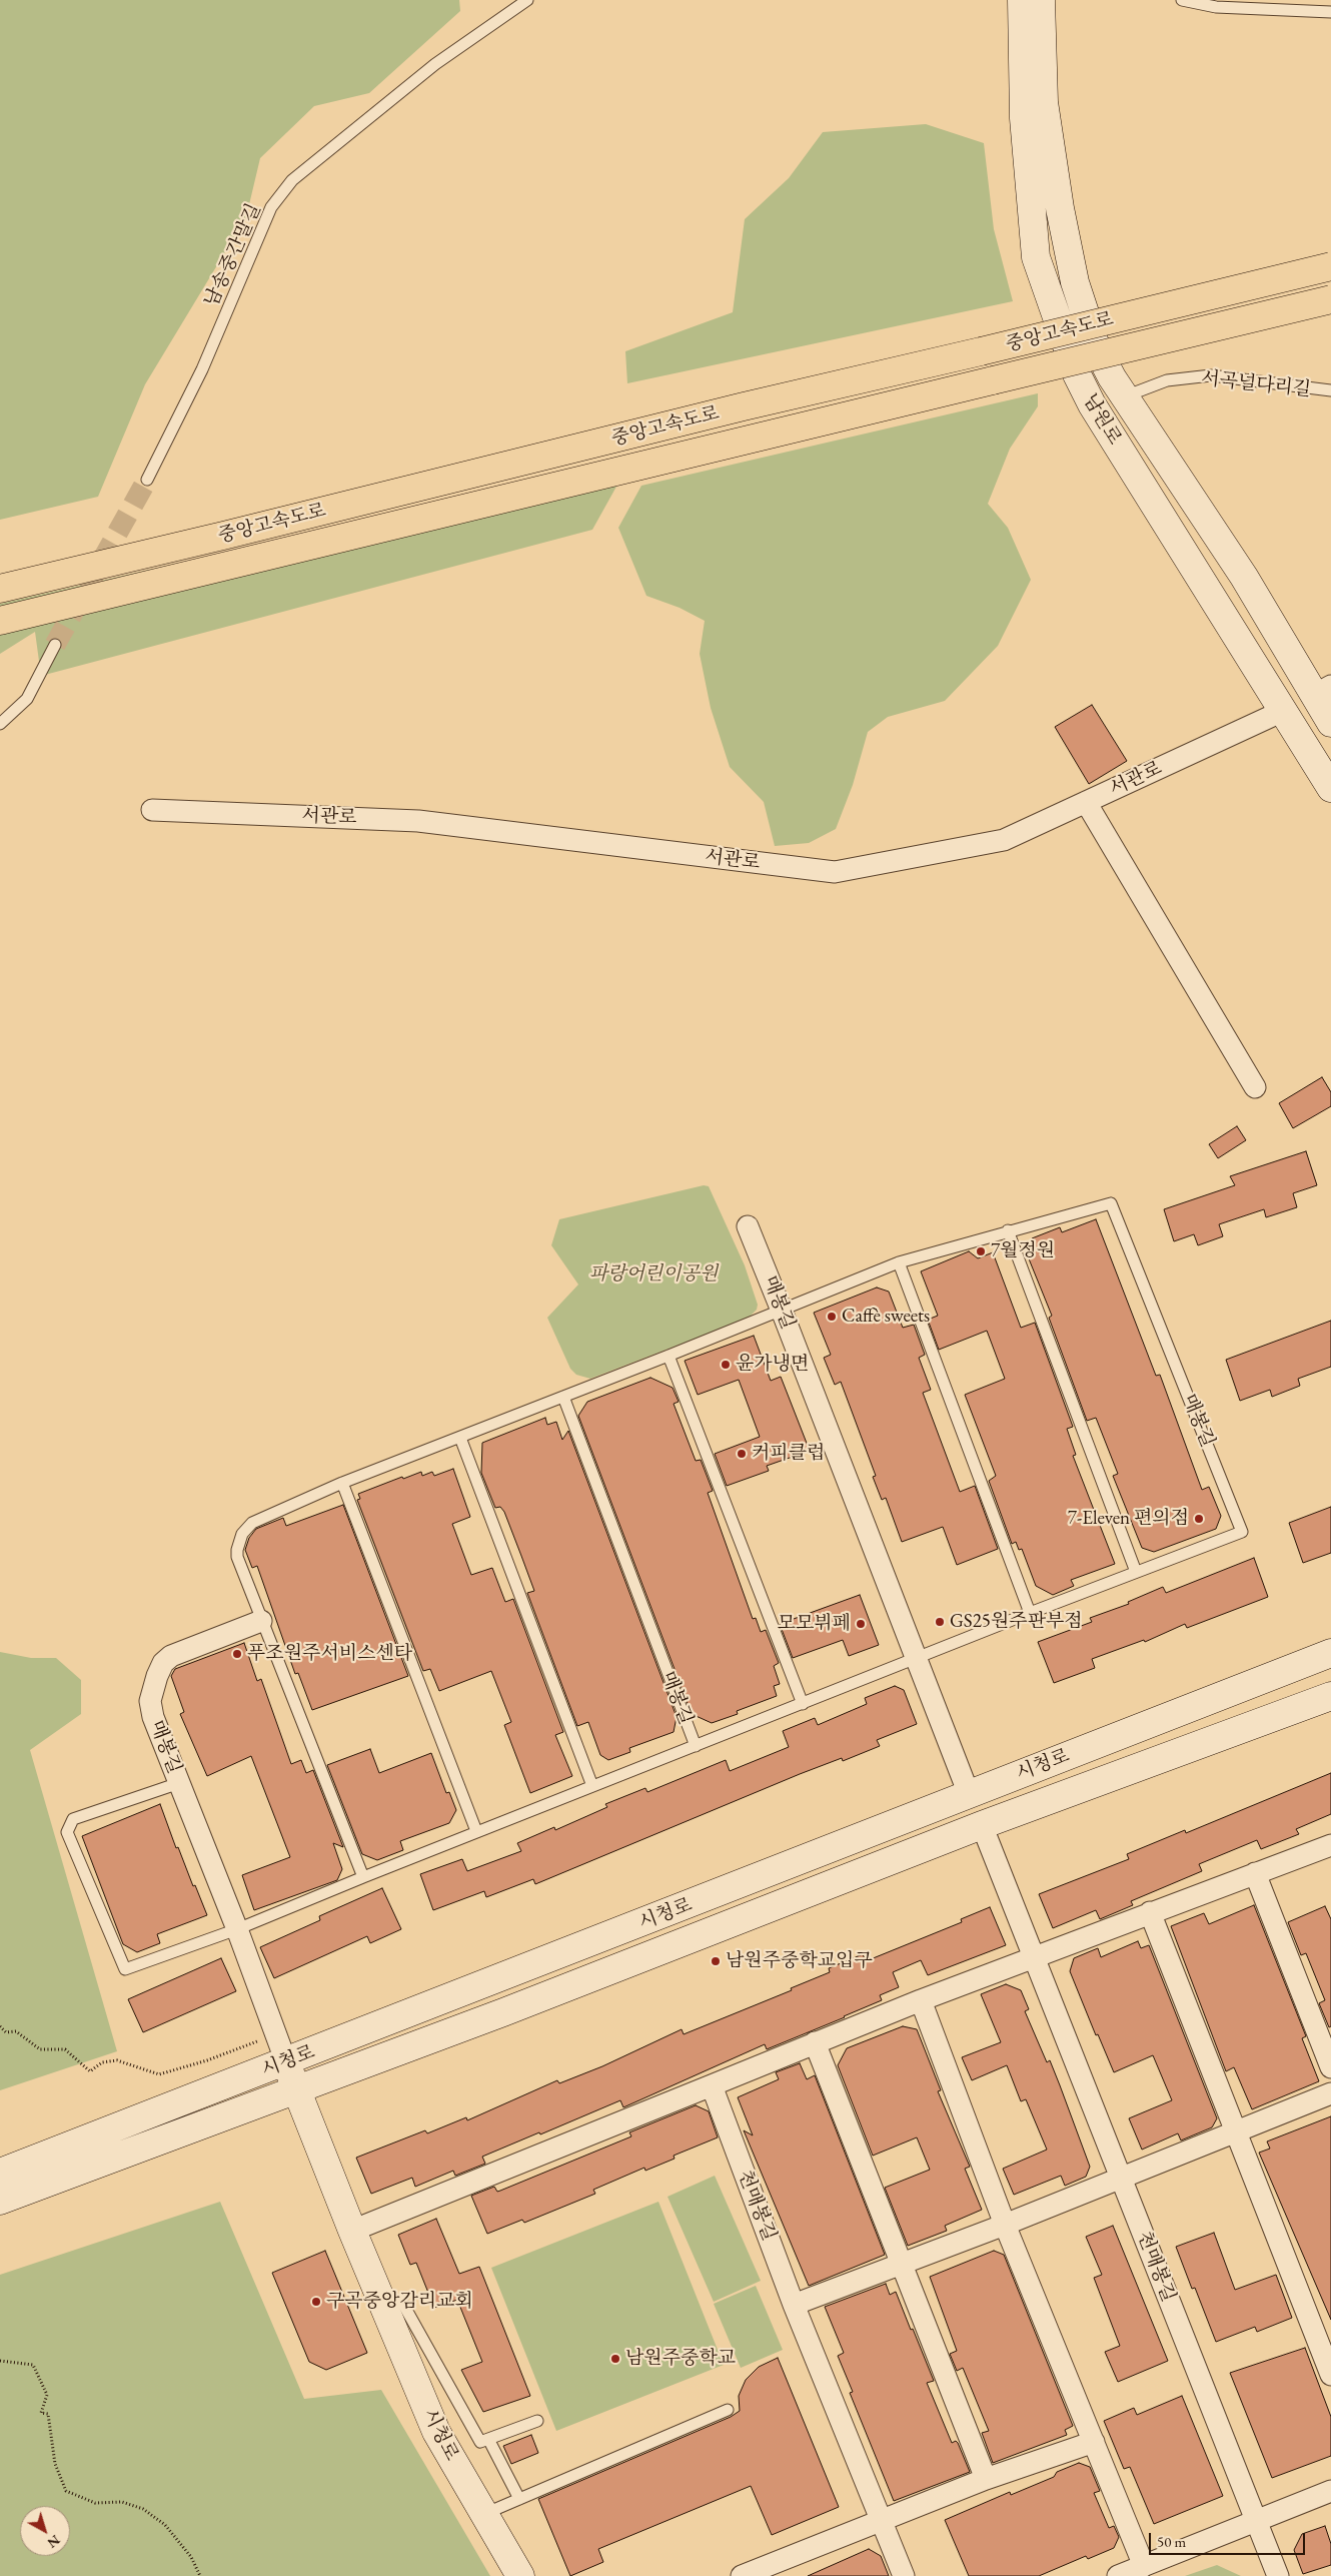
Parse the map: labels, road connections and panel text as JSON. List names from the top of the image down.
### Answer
{
  "streets": {
    "highway": ["중앙고속도로"],
    "street": [
      "남원로",
      "서관로",
      "매봉길",
      "시청로",
      "천매봉길"
    ],
    "lane": ["남송중간말길", "서곡널다리길"]
  },
  "crossings": [
    ["서곡널다리길", "남원로"],
    ["남원로", "서관로"],
    ["시청로", "천매봉길"]
  ],
  "parks": ["파랑어린이공원"],
  "places": [
    "7월정원",
    "Caffè sweets",
    "윤가냉면",
    "커피클럽",
    "7-Eleven 편의점",
    "GS25원주판부점",
    "모모뷔페",
    "푸조원주서비스센타",
    "남원주중학교입구",
    "구곡중앙감리교회",
    "남원주중학교"
  ],
  "scale_bar": "50 m",
  "north": "bottom right"
}
